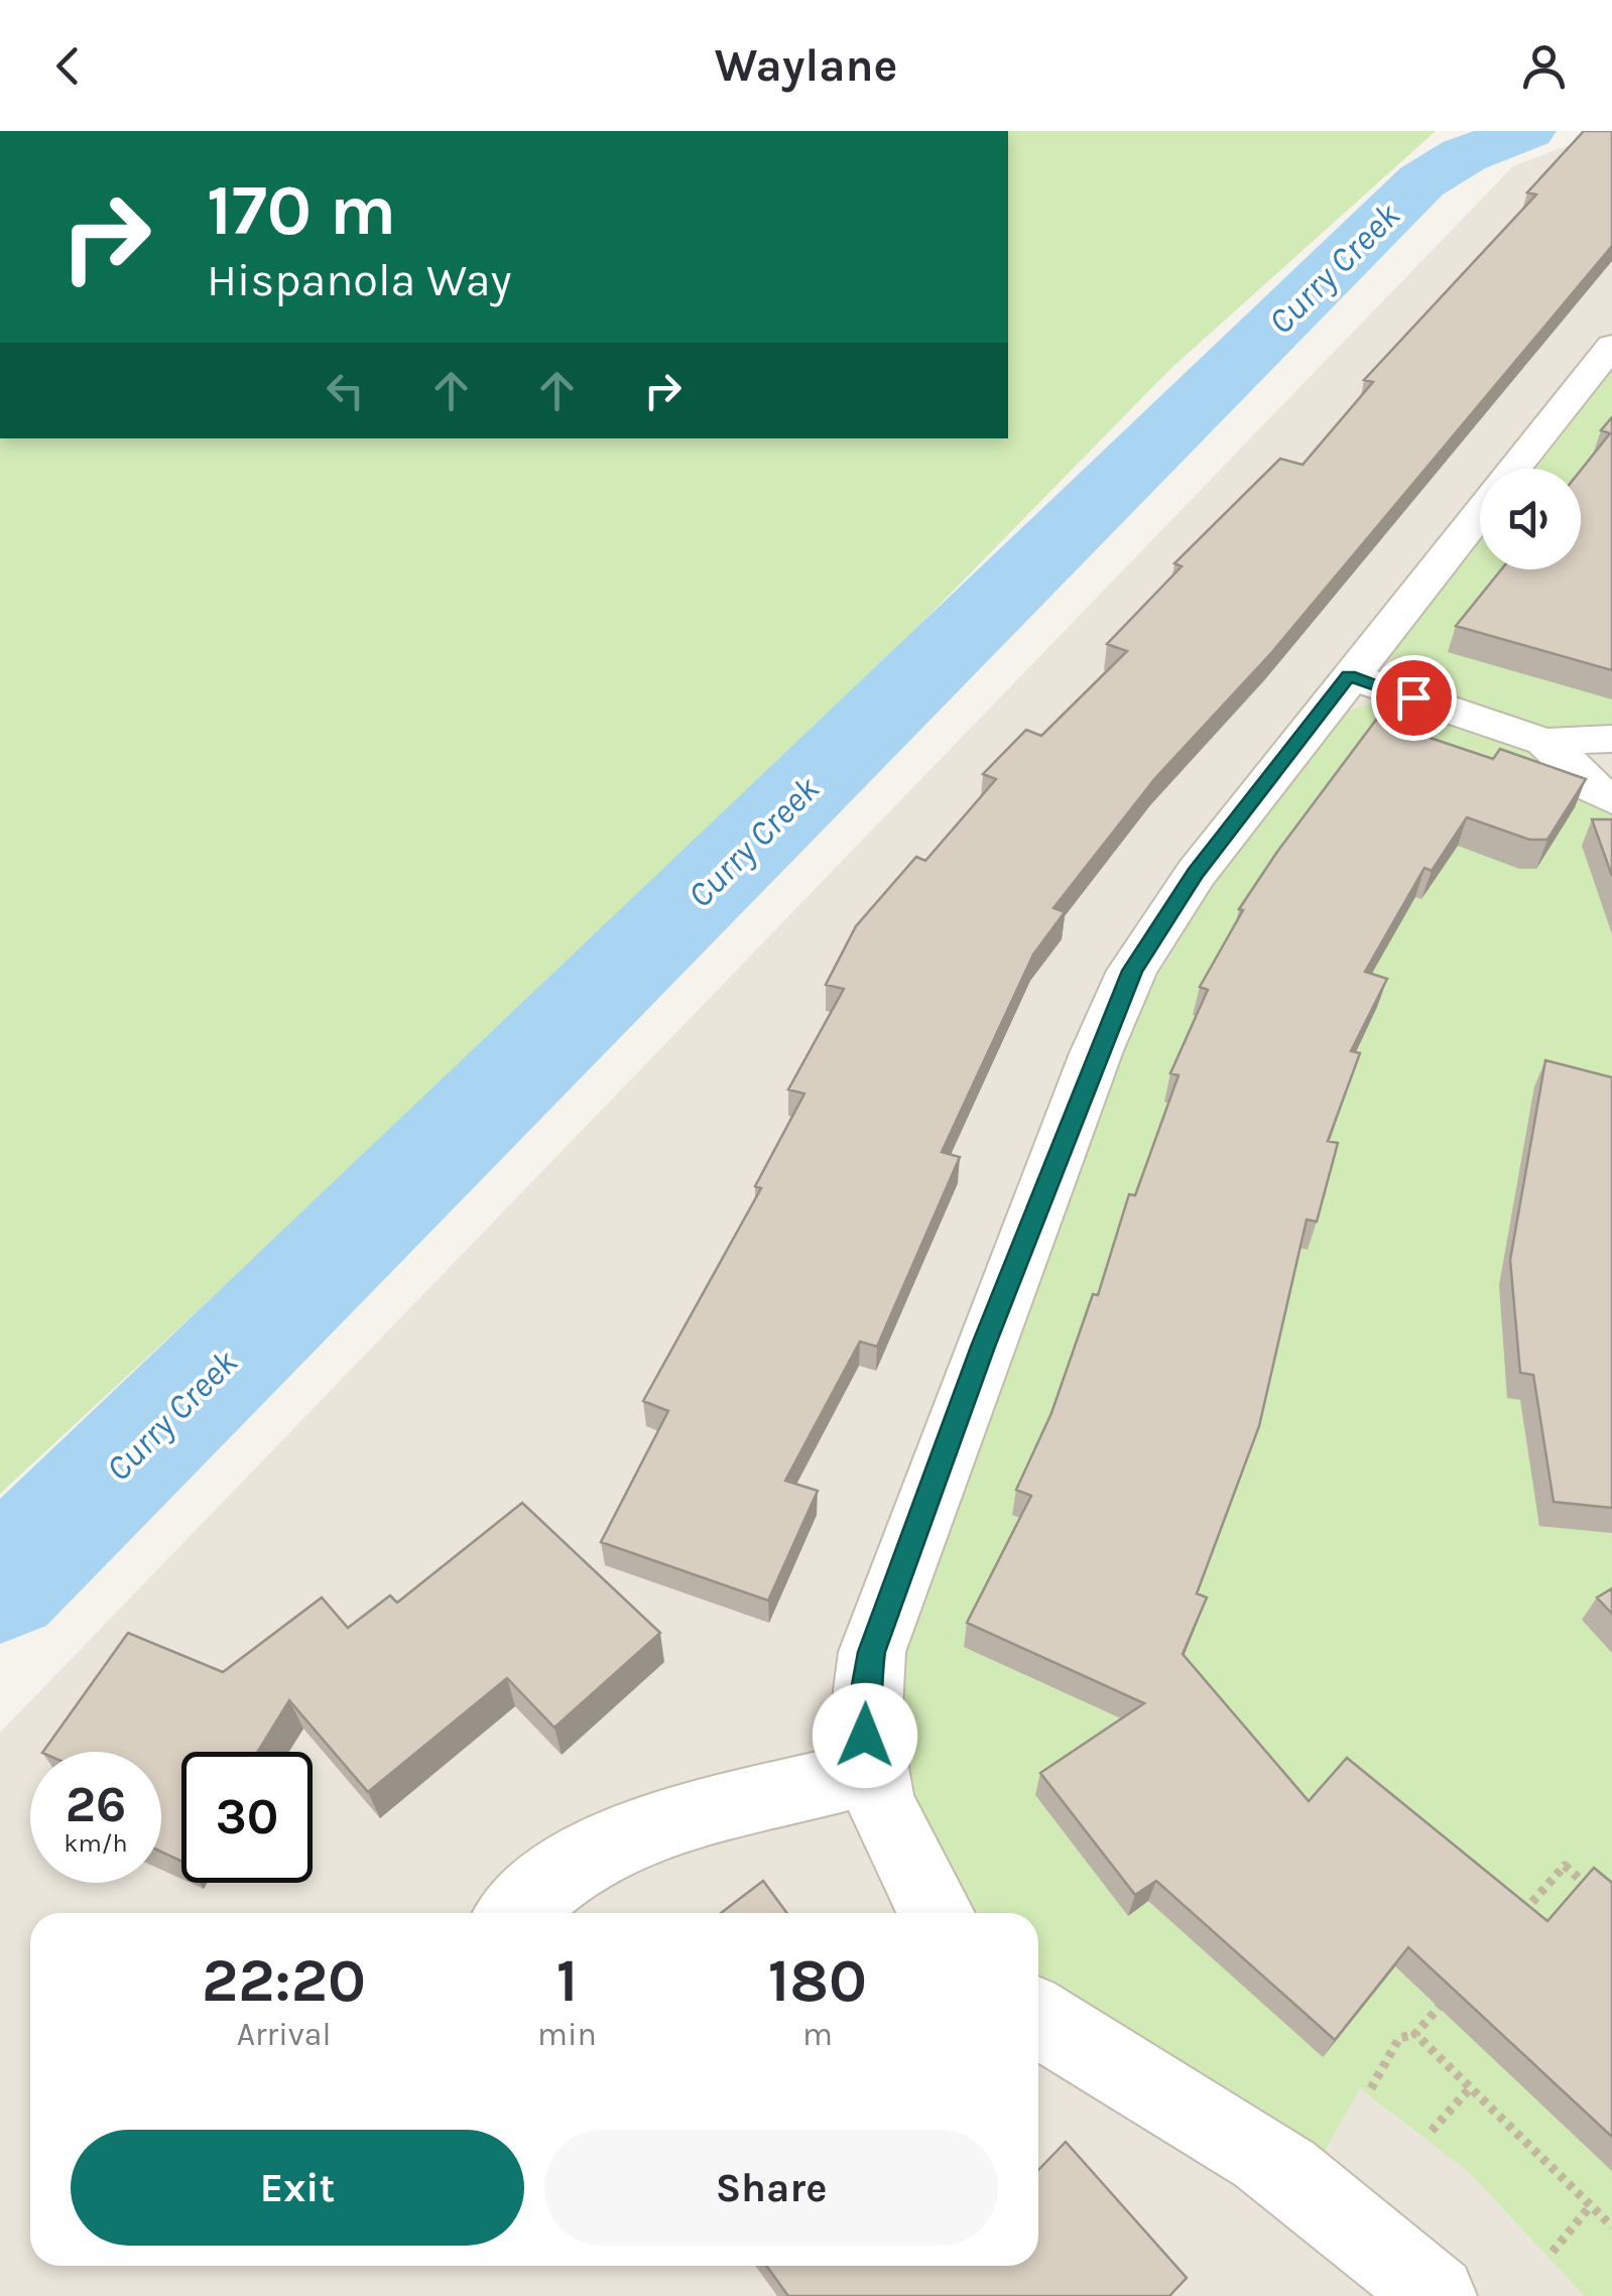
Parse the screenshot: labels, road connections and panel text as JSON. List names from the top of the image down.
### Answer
{
  "water": ["Curry Creek"],
  "page": {
    "header": "Waylane",
    "turn": ["170 m", "Hispanola Way"],
    "speed": "26 km/h",
    "limit": "30",
    "eta": [
      "22:20",
      "Arrival",
      "1",
      "min",
      "180",
      "m"
    ],
    "buttons": ["Exit", "Share"]
  }
}
